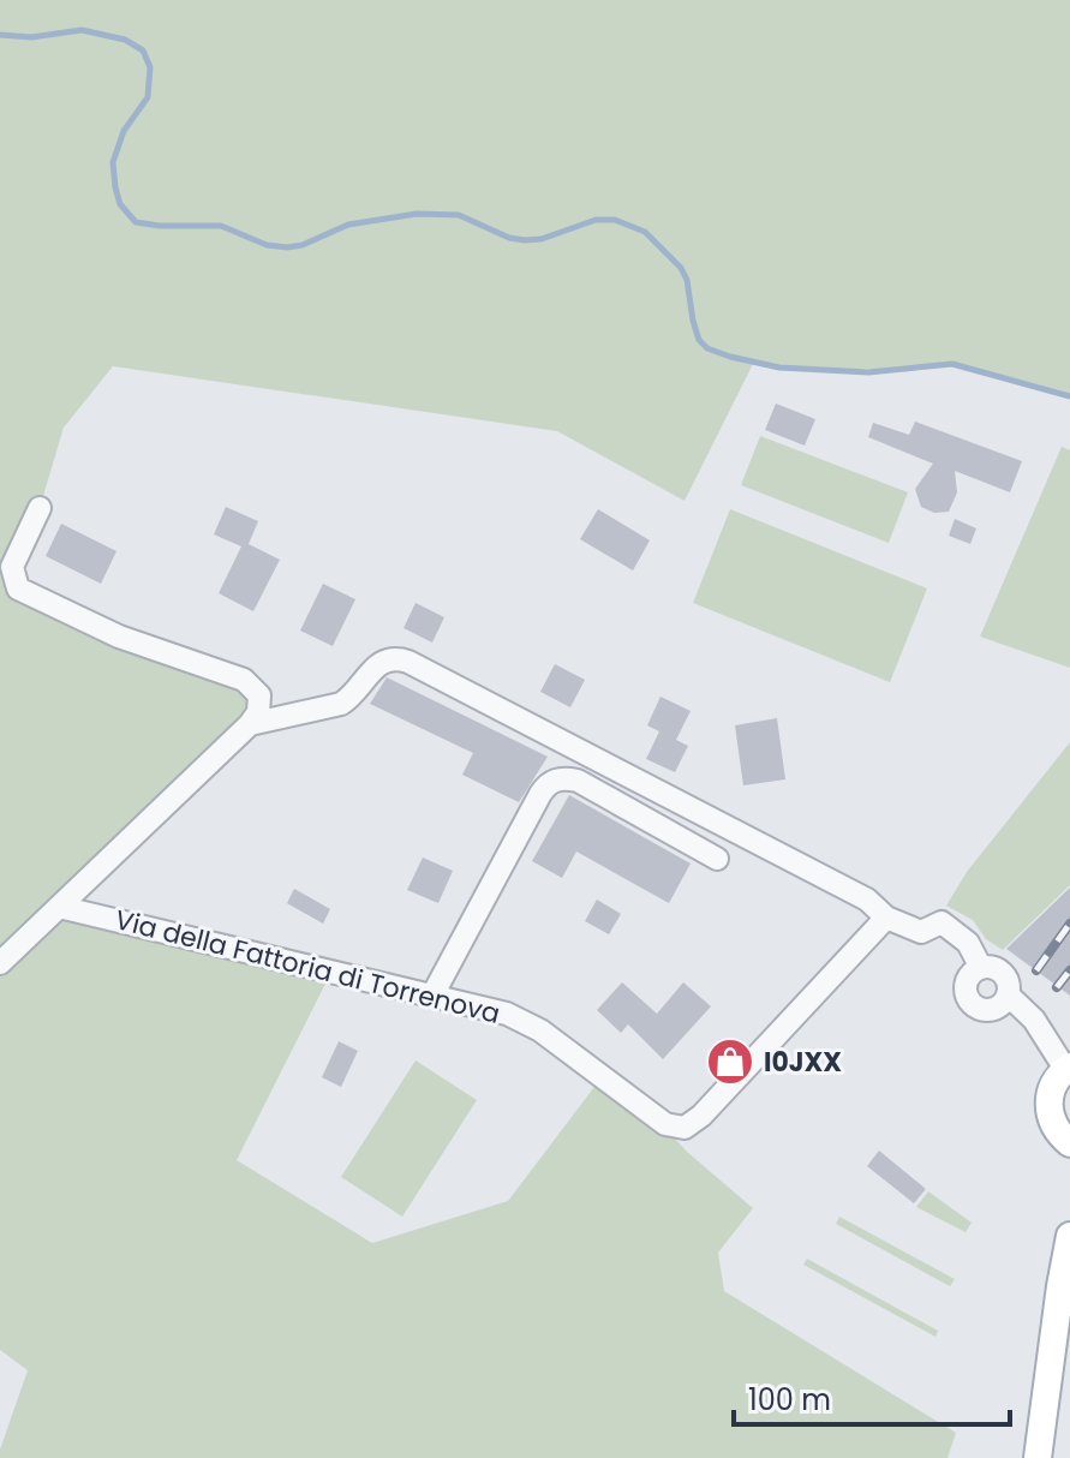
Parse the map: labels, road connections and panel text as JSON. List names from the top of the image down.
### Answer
{
  "streets": {
    "street": ["Via della Fattoria di Torrenova"]
  },
  "places": {
    "shop": ["I0JXX"]
  },
  "scale_bar": "100 m"
}
